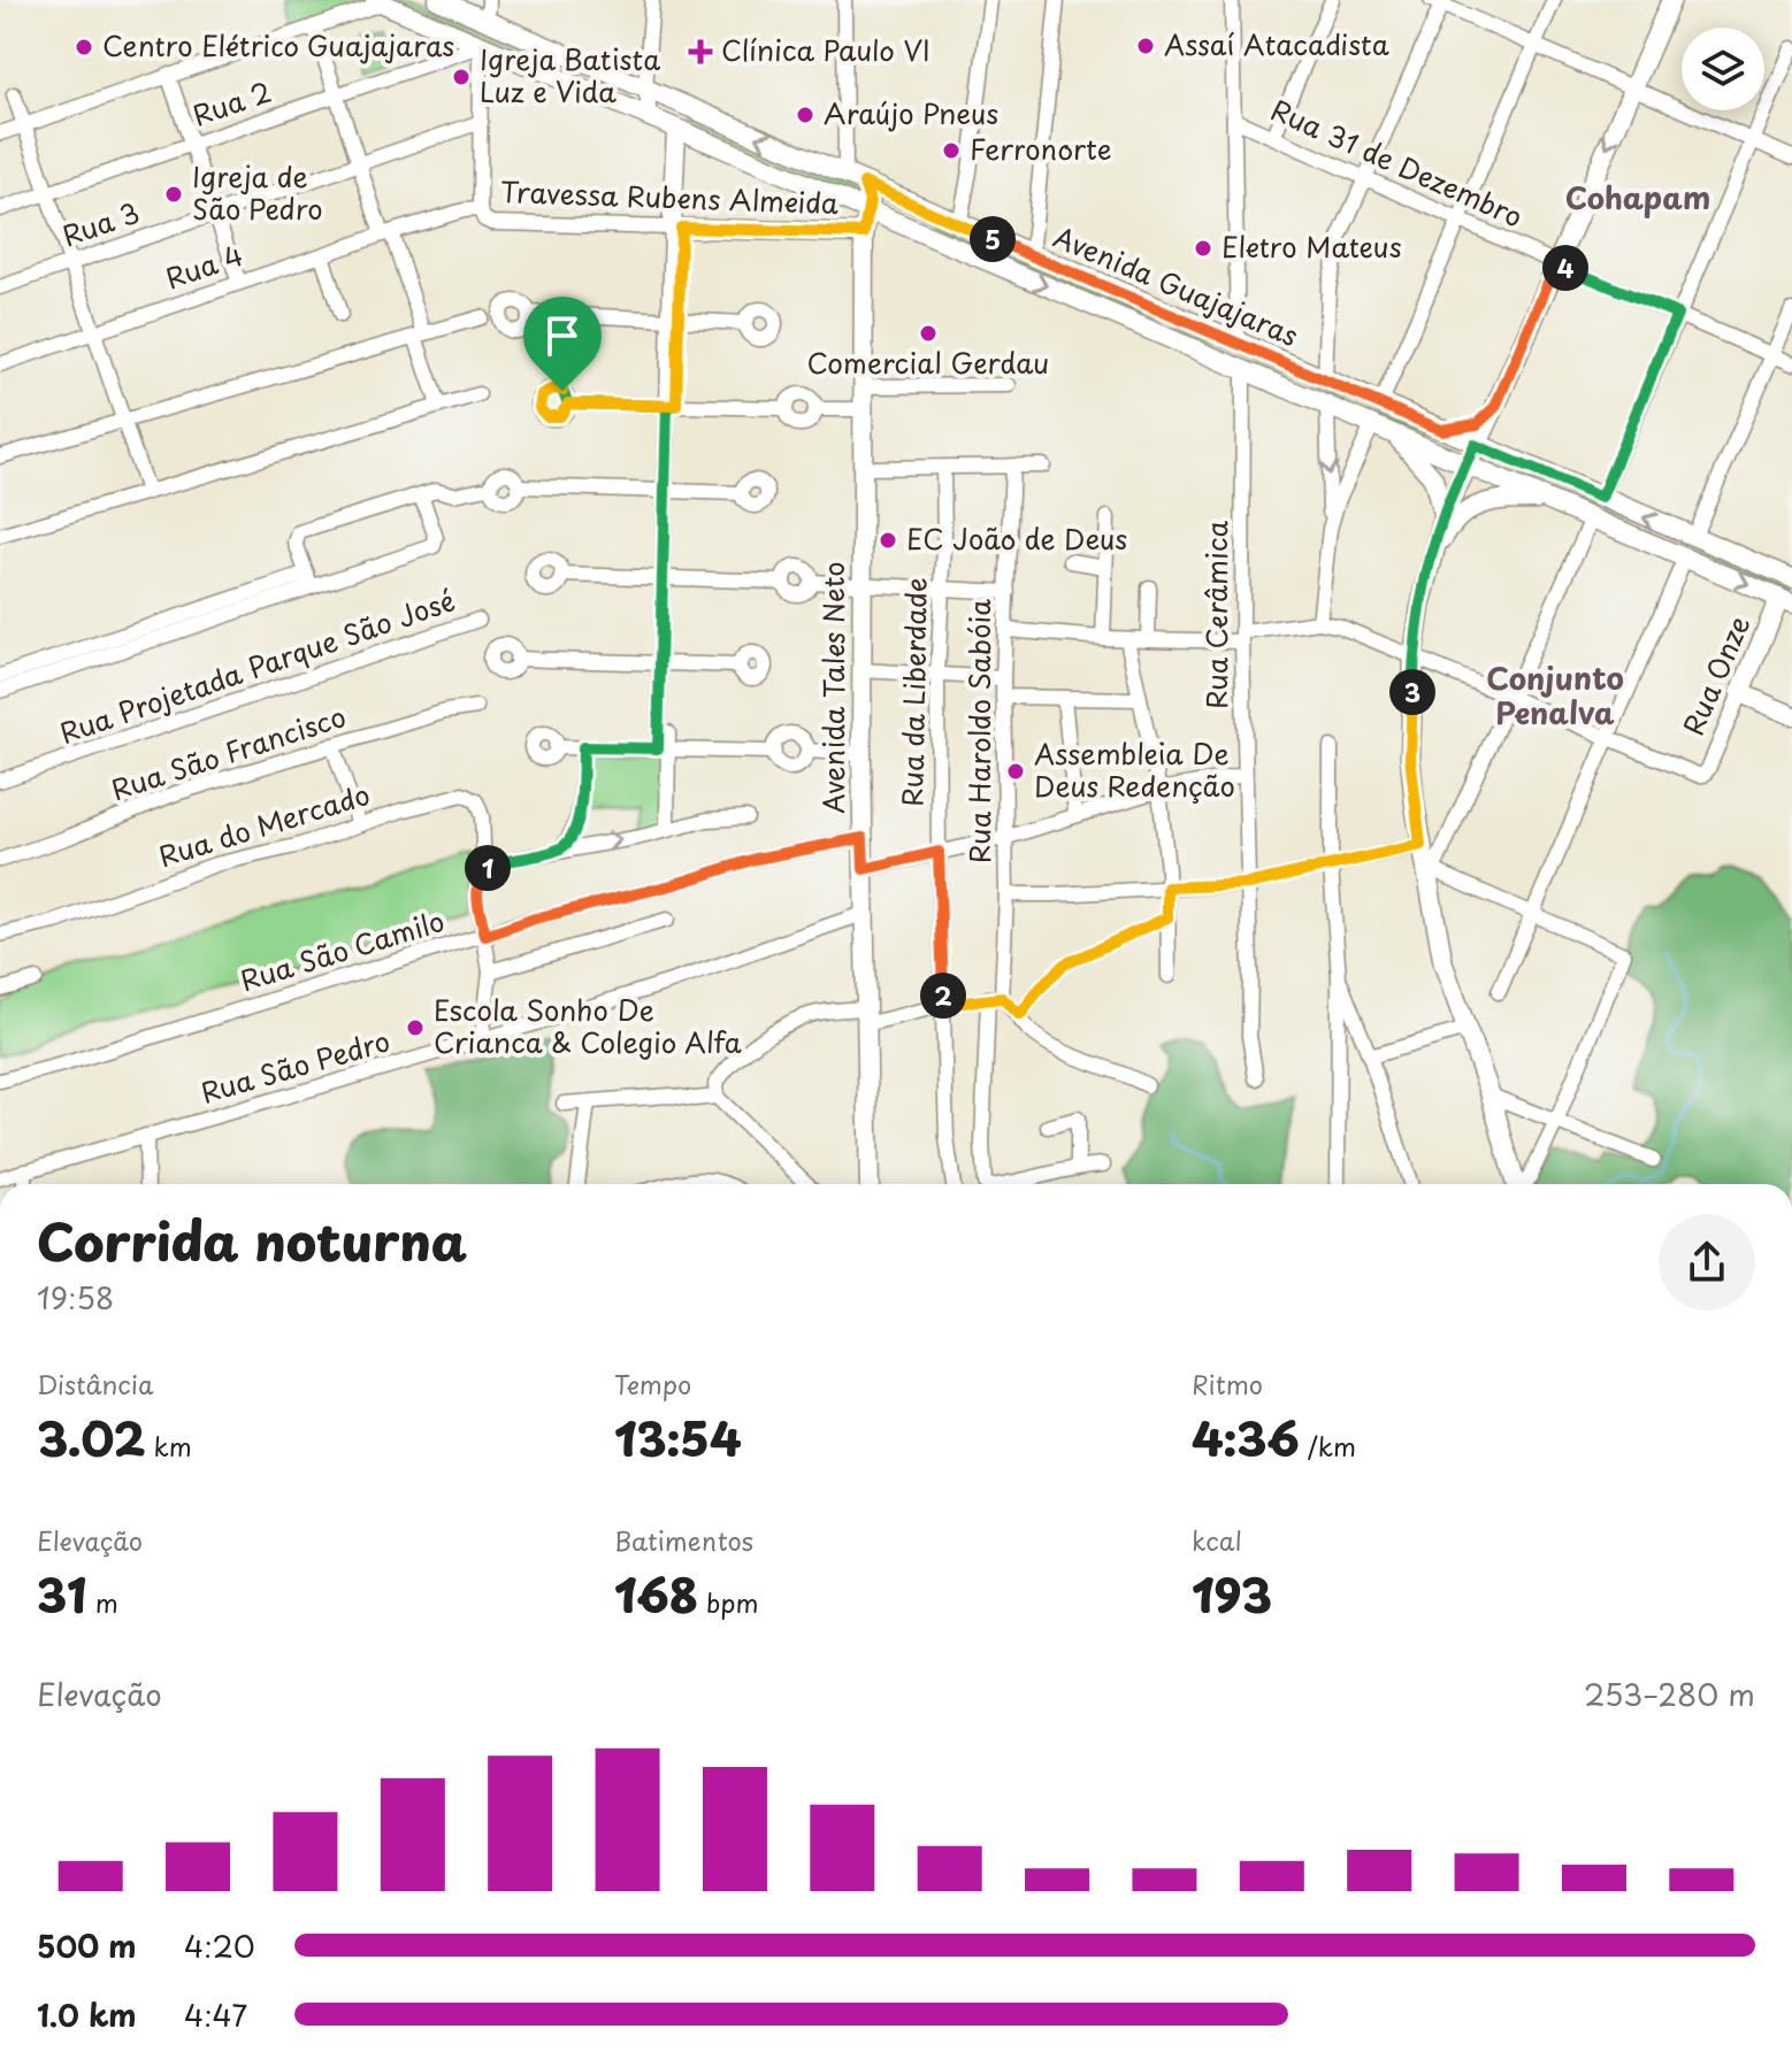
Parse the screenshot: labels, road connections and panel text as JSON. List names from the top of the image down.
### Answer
{
  "streets": {
    "main road": [
      "Travessa Rubens Almeida",
      "Avenida Guajajaras",
      "Rua Onze",
      "Avenida Tales Neto"
    ],
    "street": [
      "Rua 2",
      "Rua 31 de Dezembro",
      "Rua 3",
      "Rua 4",
      "Rua Cerâmica",
      "Rua Projetada Parque São José",
      "Rua da Liberdade",
      "Rua Haroldo Sabóia",
      "Rua São Francisco",
      "Rua do Mercado",
      "Rua São Camilo",
      "Rua São Pedro"
    ]
  },
  "crossings": [
    ["Rua 2", "Avenida Guajajaras"],
    ["Travessa Rubens Almeida", "Rua 4"],
    ["Travessa Rubens Almeida", "Avenida Tales Neto"],
    ["Avenida Guajajaras", "Rua Cerâmica"],
    ["Avenida Guajajaras", "Rua Onze"],
    ["Avenida Guajajaras", "Avenida Tales Neto"],
    ["Avenida Tales Neto", "Rua São Camilo"],
    ["Avenida Tales Neto", "Rua São Pedro"]
  ],
  "districts": ["Cohapam", "Conjunto Penalva"],
  "places": {
    "other": [
      "Assaí Atacadista",
      "Centro Elétrico Guajajaras",
      "Igreja Batista Luz e Vida",
      "Araújo Pneus",
      "Ferronorte",
      "Igreja de São Pedro",
      "Eletro Mateus",
      "Comercial Gerdau",
      "EC João de Deus",
      "Assembleia De Deus Redenção",
      "Escola Sonho De Crianca & Colegio Alfa"
    ],
    "health": ["Clínica Paulo VI"]
  },
  "page": {
    "pins": [
      "5",
      "4",
      "3",
      "1",
      "2"
    ],
    "heading": ["Corrida noturna", "19:58"],
    "stats": [
      ["Distância", "3.02 km"],
      ["Tempo", "13:54"],
      ["Ritmo", "4:36 /km"],
      ["Elevação", "31 m"],
      ["Batimentos", "168 bpm"],
      ["kcal", "193"]
    ],
    "chart": ["Elevação", "253–280 m"],
    "list": [
      {
        "name": "500 m",
        "note": "4:20"
      },
      {
        "name": "1.0 km",
        "note": "4:47"
      }
    ]
  }
}
